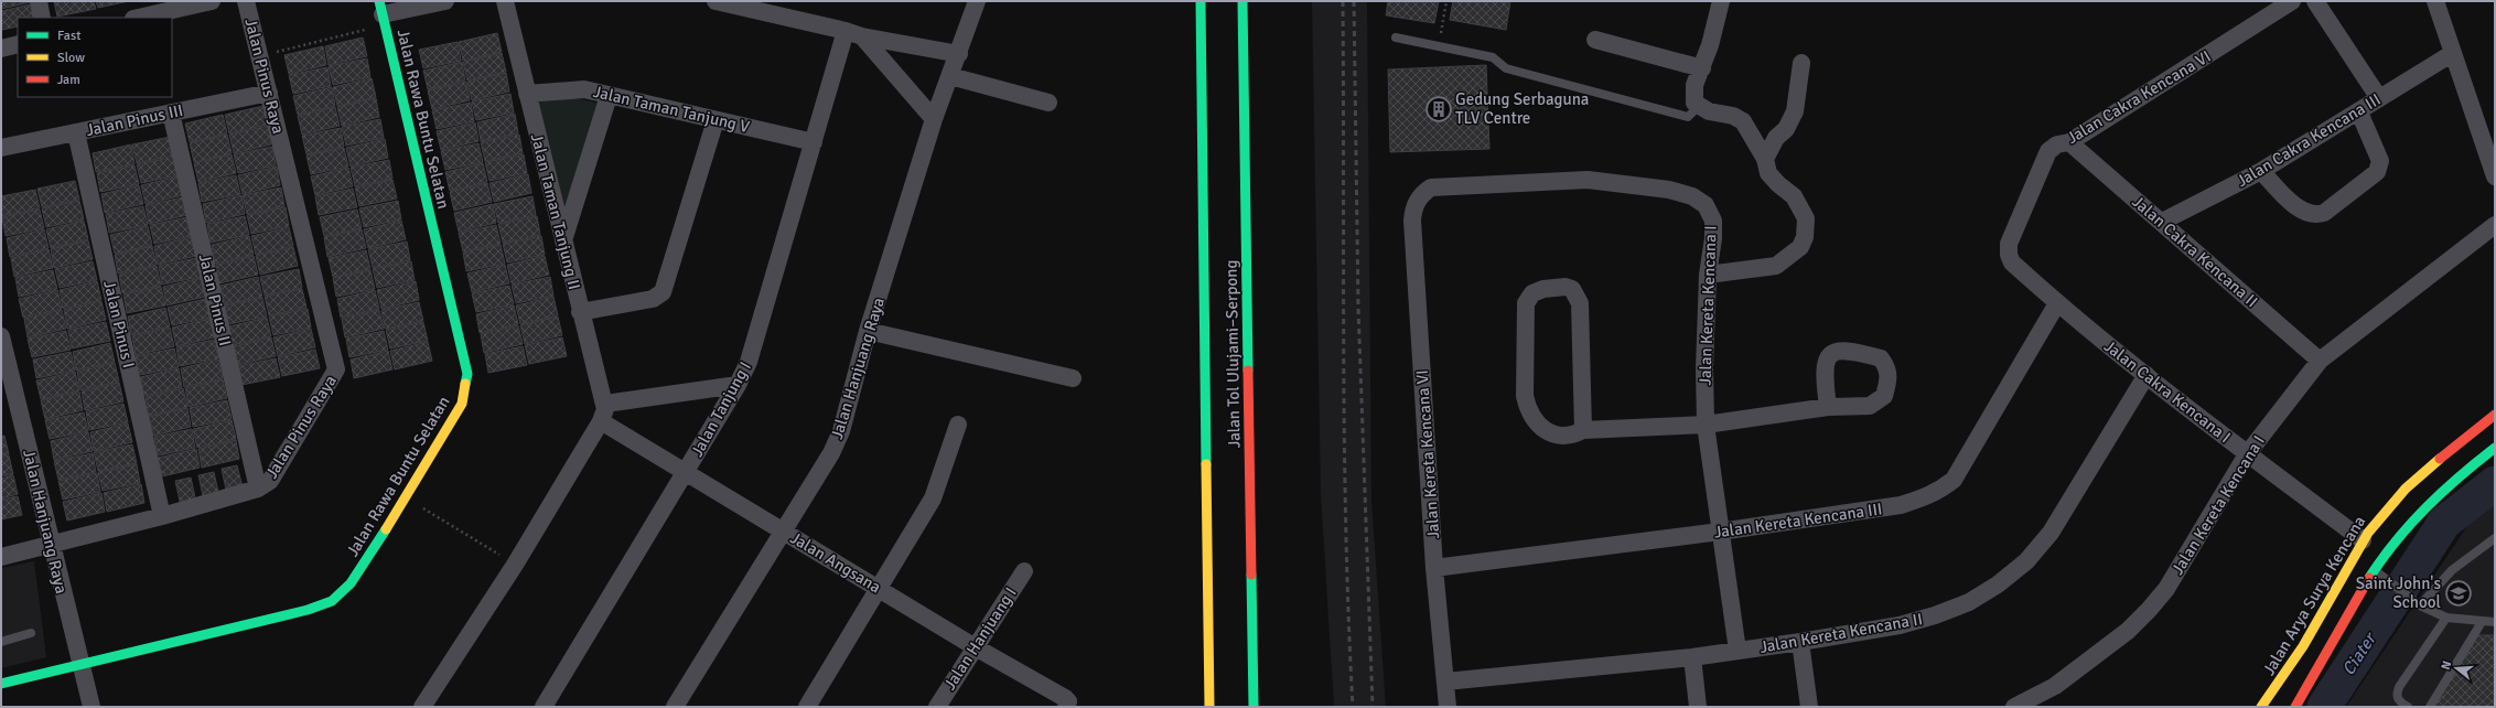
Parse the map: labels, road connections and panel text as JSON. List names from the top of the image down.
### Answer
{
  "streets": {
    "main road": ["Jalan Rawa Buntu Selatan", "Jalan Tol Ulujami–Serpong", "Jalan Arya Surya Kencana"],
    "street": [
      "Jalan Pinus Raya",
      "Jalan Cakra Kencana VI",
      "Jalan Taman Tanjung V",
      "Jalan Pinus III",
      "Jalan Cakra Kencana III",
      "Jalan Taman Tanjung II",
      "Jalan Cakra Kencana II",
      "Jalan Pinus II",
      "Jalan Kereta Kencana I",
      "Jalan Pinus I",
      "Jalan Hanjuang Raya",
      "Jalan Cakra Kencana I",
      "Jalan Tanjung I",
      "Jalan Kereta Kencana VI",
      "Jalan Kereta Kencana III",
      "Jalan Angsana",
      "Jalan Kereta Kencana II",
      "Jalan Hanjuang I"
    ]
  },
  "crossings": [
    ["Jalan Pinus Raya", "Jalan Pinus III"],
    ["Jalan Pinus Raya", "Jalan Pinus II"],
    ["Jalan Pinus Raya", "Jalan Pinus I"],
    ["Jalan Pinus Raya", "Jalan Hanjuang Raya"],
    ["Jalan Cakra Kencana VI", "Jalan Cakra Kencana II"],
    ["Jalan Cakra Kencana VI", "Jalan Cakra Kencana I"],
    ["Jalan Cakra Kencana VI", "Jalan Kereta Kencana III"],
    ["Jalan Taman Tanjung V", "Jalan Taman Tanjung II"],
    ["Jalan Taman Tanjung V", "Jalan Tanjung I"],
    ["Jalan Rawa Buntu Selatan", "Jalan Hanjuang Raya"],
    ["Jalan Pinus III", "Jalan Pinus II"],
    ["Jalan Pinus III", "Jalan Pinus I"],
    ["Jalan Cakra Kencana III", "Jalan Cakra Kencana II"],
    ["Jalan Taman Tanjung II", "Jalan Angsana"],
    ["Jalan Cakra Kencana II", "Jalan Kereta Kencana I"],
    ["Jalan Kereta Kencana I", "Jalan Cakra Kencana I"],
    ["Jalan Kereta Kencana I", "Jalan Kereta Kencana VI"],
    ["Jalan Kereta Kencana I", "Jalan Kereta Kencana III"],
    ["Jalan Kereta Kencana I", "Jalan Kereta Kencana II"],
    ["Jalan Hanjuang Raya", "Jalan Angsana"],
    ["Jalan Cakra Kencana I", "Jalan Kereta Kencana III"],
    ["Jalan Cakra Kencana I", "Jalan Arya Surya Kencana"],
    ["Jalan Cakra Kencana I", "Jalan Kereta Kencana II"],
    ["Jalan Tanjung I", "Jalan Angsana"],
    ["Jalan Kereta Kencana VI", "Jalan Kereta Kencana III"],
    ["Jalan Kereta Kencana VI", "Jalan Kereta Kencana II"],
    ["Jalan Angsana", "Jalan Hanjuang I"]
  ],
  "water": ["Ciater"],
  "places": {
    "building": ["Gedung Serbaguna TLV Centre"],
    "school or university": ["Saint John's School"]
  },
  "legend": ["Fast", "Slow", "Jam"],
  "north": "left"
}
